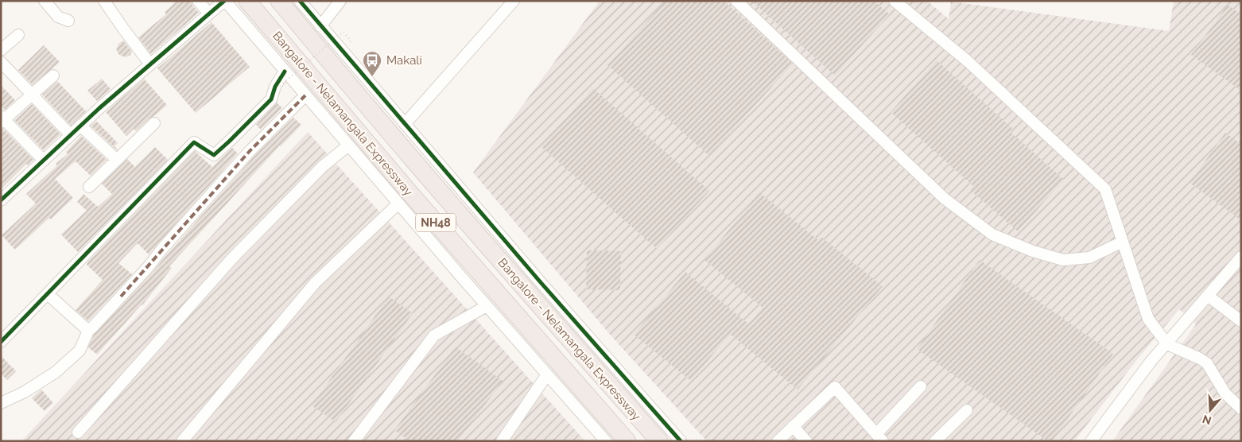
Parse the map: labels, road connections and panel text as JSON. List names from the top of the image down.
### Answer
{
  "streets": {
    "highway": ["Bangalore - Nelamangala Expressway", "NH48"]
  },
  "places": {
    "bus stop": ["Makali"]
  },
  "north": "bottom"
}
